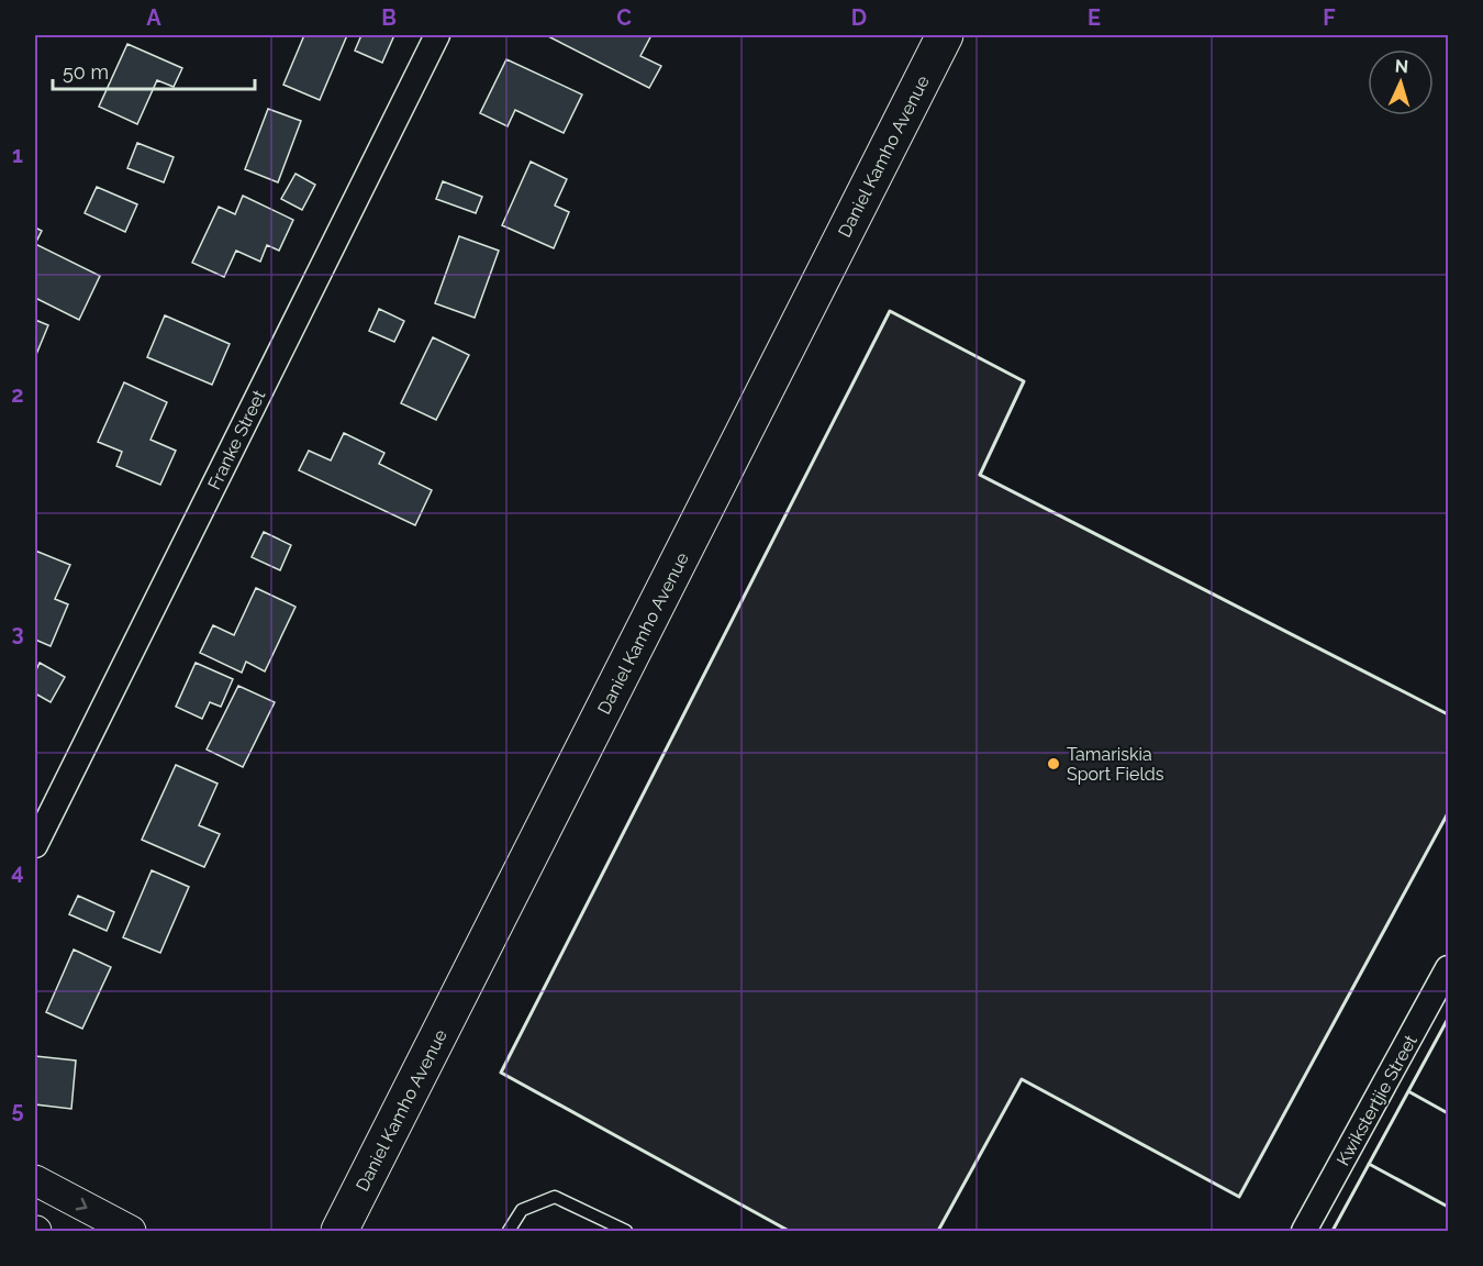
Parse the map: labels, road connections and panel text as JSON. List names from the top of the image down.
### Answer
{
  "streets": {
    "main road": ["Daniel Kamho Avenue"],
    "street": ["Franke Street", "Kwikstertjie Street"]
  },
  "places": ["Tamariskia Sport Fields"],
  "scale_bar": "50 m",
  "north": "top",
  "grid": {
    "columns": [
      "A",
      "B",
      "C",
      "D",
      "E",
      "F"
    ],
    "rows": [
      "1",
      "2",
      "3",
      "4",
      "5"
    ]
  }
}
